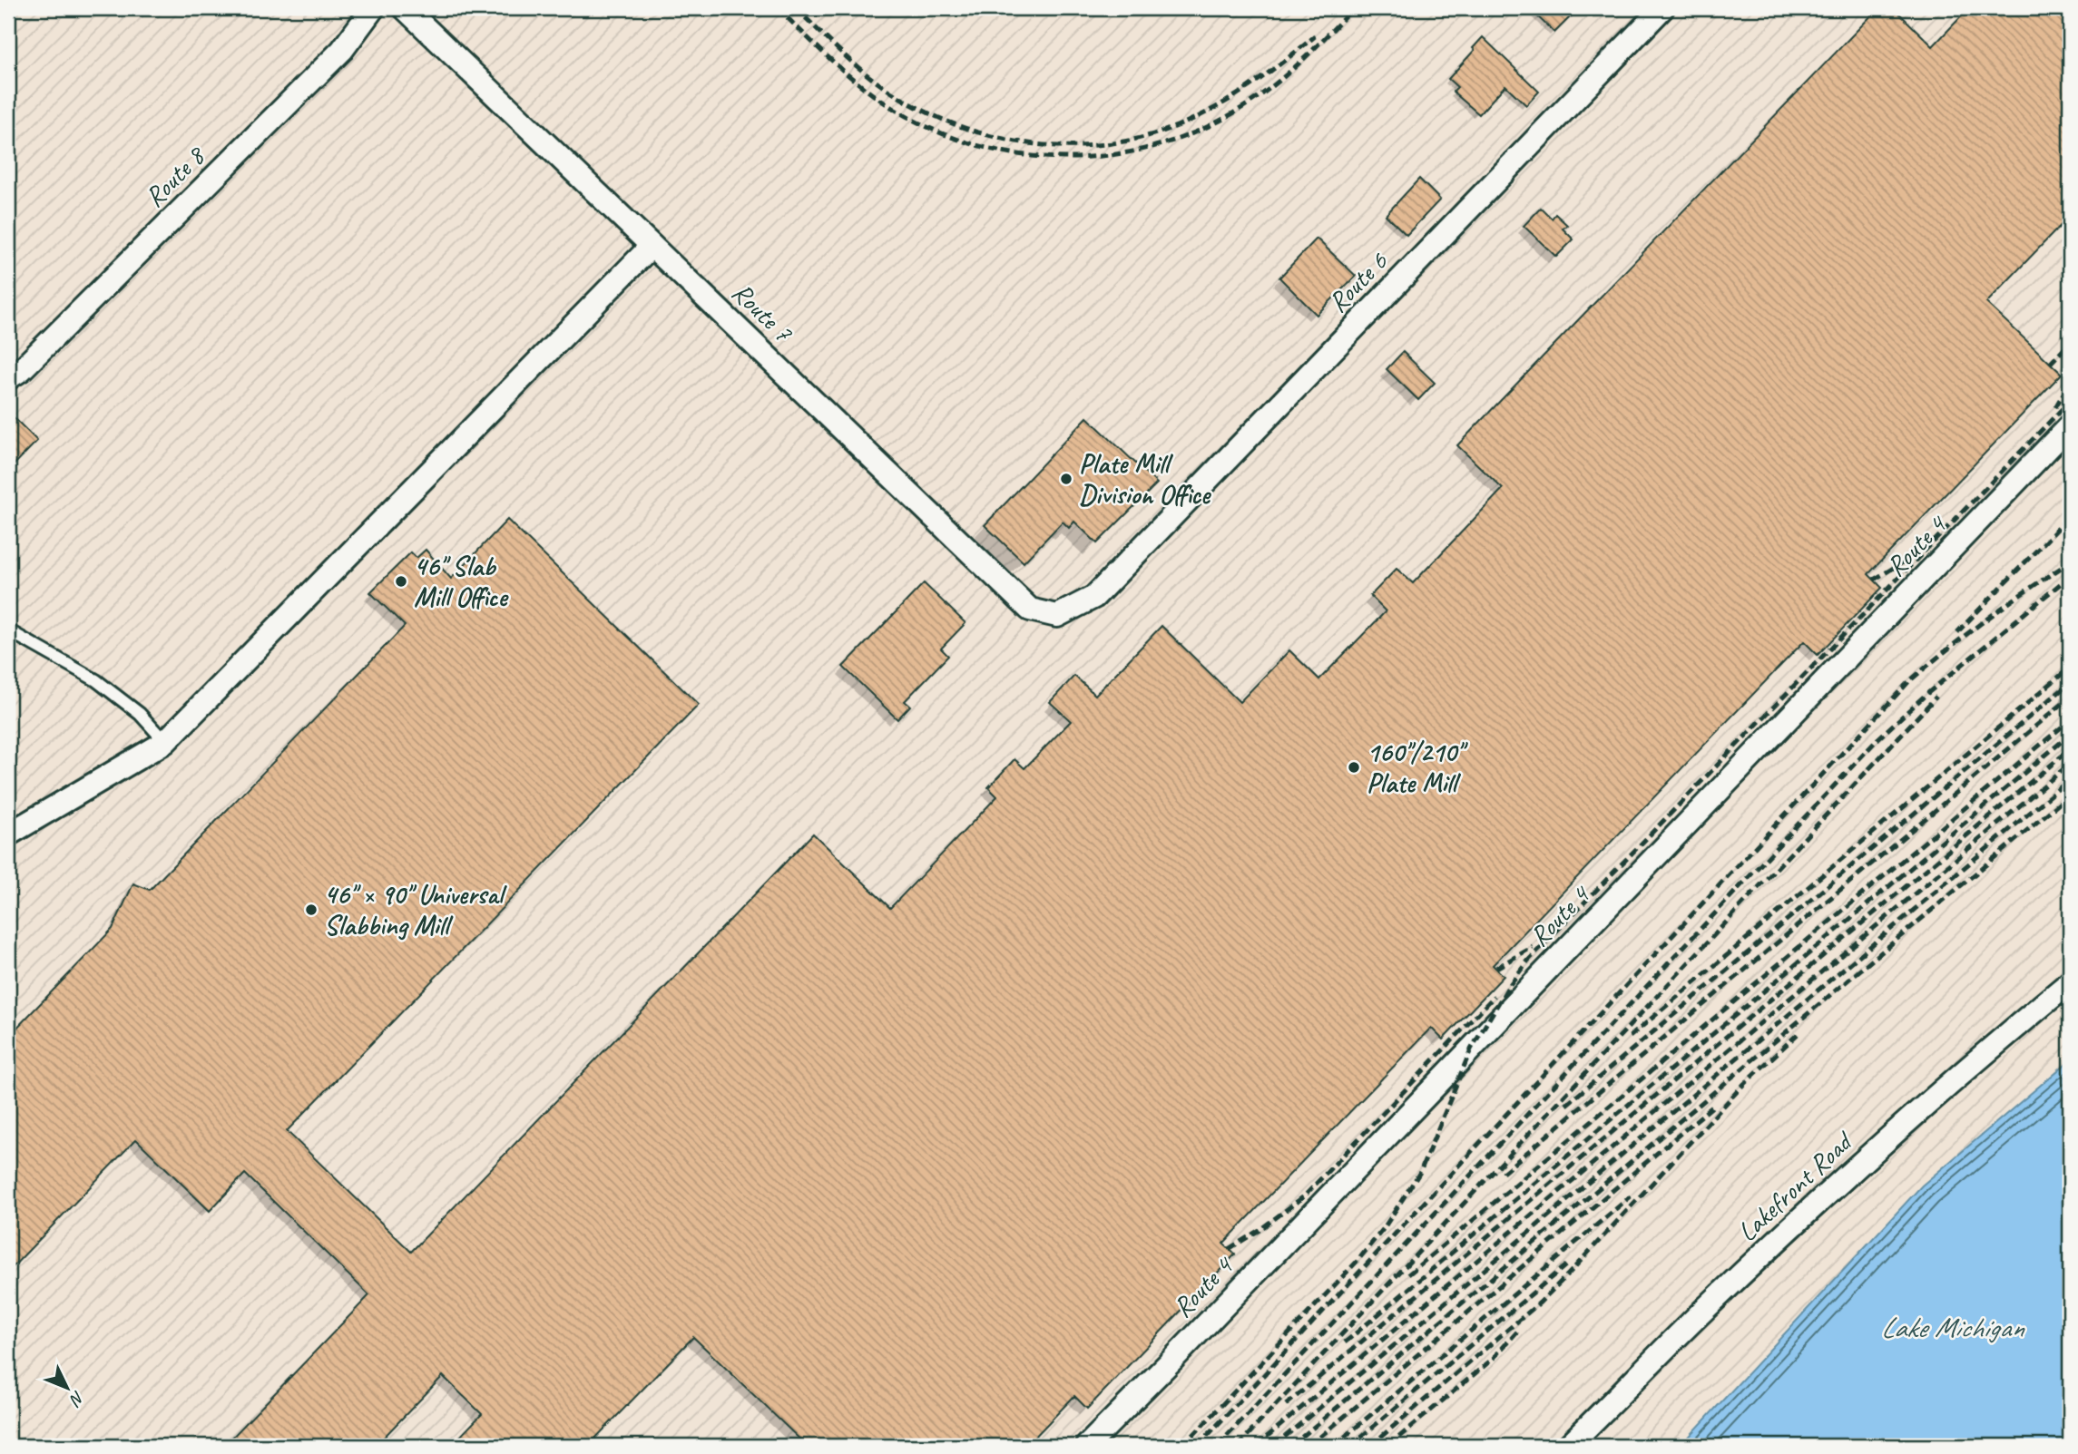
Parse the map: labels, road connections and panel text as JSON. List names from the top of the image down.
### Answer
{
  "streets": {
    "street": [
      "Route 8",
      "Route 6",
      "Route 7",
      "Route 4",
      "Lakefront Road"
    ]
  },
  "crossings": [
    ["Route 6", "Route 7"]
  ],
  "water": ["Lake Michigan"],
  "places": [
    "Plate Mill Division Office",
    "46\" Slab Mill Office",
    "160\"/210\" Plate Mill",
    "46\" × 90\" Universal Slabbing Mill"
  ],
  "north": "bottom right"
}
